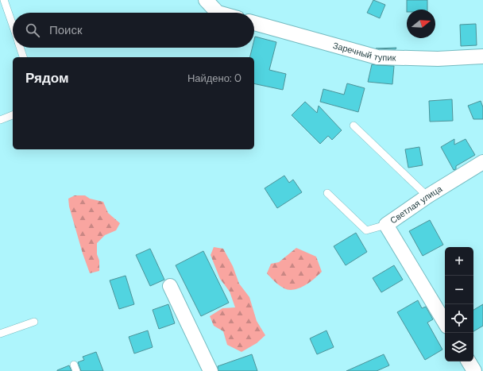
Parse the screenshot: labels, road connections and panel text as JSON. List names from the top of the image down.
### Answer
{
  "streets": {
    "street": ["Заречный тупик", "Светлая улица"]
  },
  "north": "right",
  "page": {
    "search": "Поиск",
    "heading": ["Рядом", "Найдено: 0"],
    "map_buttons": ["+", "−"]
  }
}
